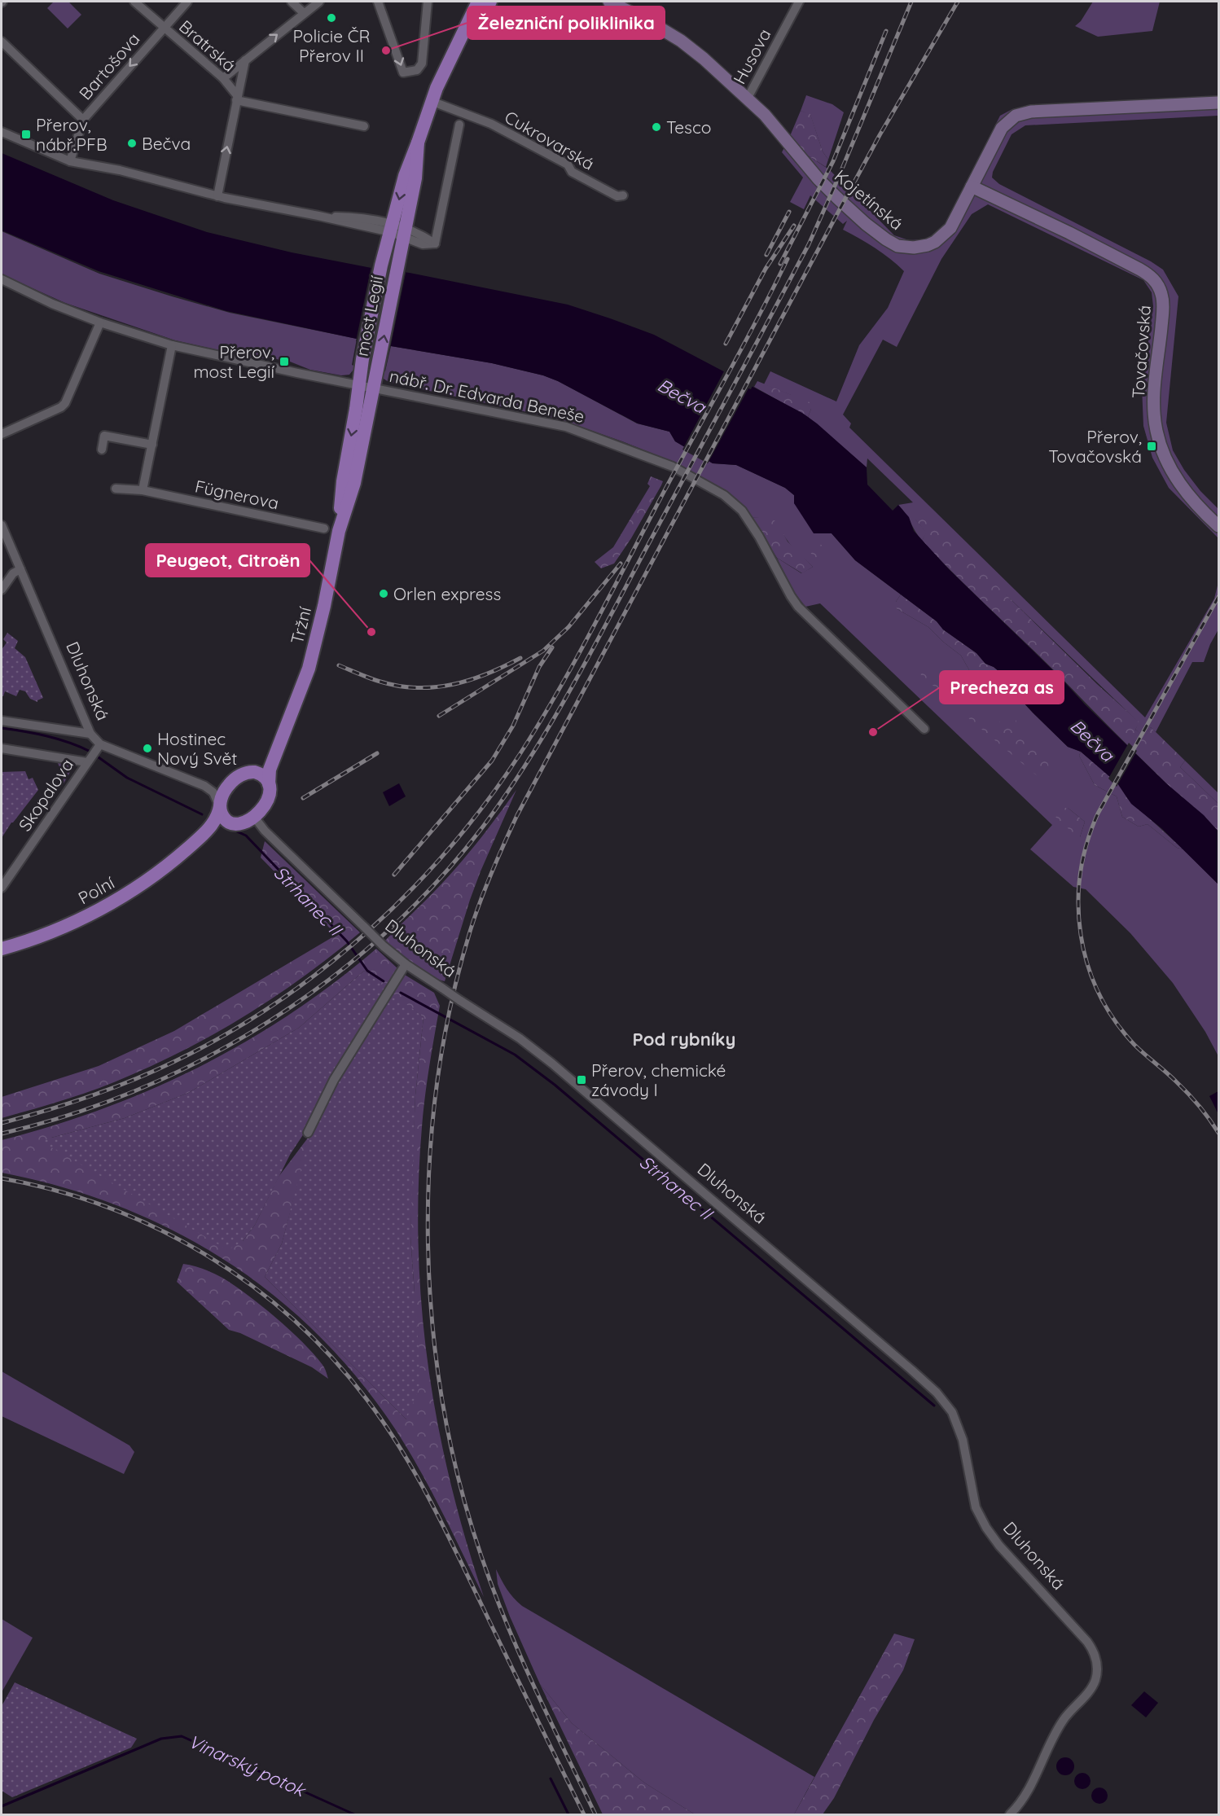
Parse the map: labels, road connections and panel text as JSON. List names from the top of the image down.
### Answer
{
  "streets": {
    "main road": [
      "Kojetínská",
      "most Legií",
      "Tovačovská",
      "Tržní",
      "Dluhonská",
      "Polní"
    ],
    "street": [
      "Bratrská",
      "Husova",
      "Bartošova",
      "Cukrovarská",
      "nábř. Dr. Edvarda Beneše",
      "Fügnerova",
      "Skopalova"
    ]
  },
  "crossings": [
    ["Bratrská", "Bartošova"],
    ["Husova", "Kojetínská"],
    ["Kojetínská", "Tovačovská"],
    ["most Legií", "Tržní"],
    ["nábř. Dr. Edvarda Beneše", "Tržní"],
    ["Tržní", "Dluhonská"],
    ["Tržní", "Polní"],
    ["Dluhonská", "Skopalova"],
    ["Dluhonská", "Polní"]
  ],
  "one_way": ["Bartošova"],
  "districts": ["Pod rybníky"],
  "water": ["Bečva", "Strhanec II", "Vinarský potok"],
  "places": {
    "other": [
      "Policie ČR Přerov II",
      "Železniční poliklinika",
      "Tesco",
      "Bečva",
      "Orlen express",
      "Peugeot, Citroën",
      "Precheza as",
      "Hostinec Nový Svět"
    ],
    "transit": [
      "Přerov, nábř.PFB",
      "Přerov, most Legií",
      "Přerov, Tovačovská",
      "Přerov, chemické závody I"
    ]
  }
}
